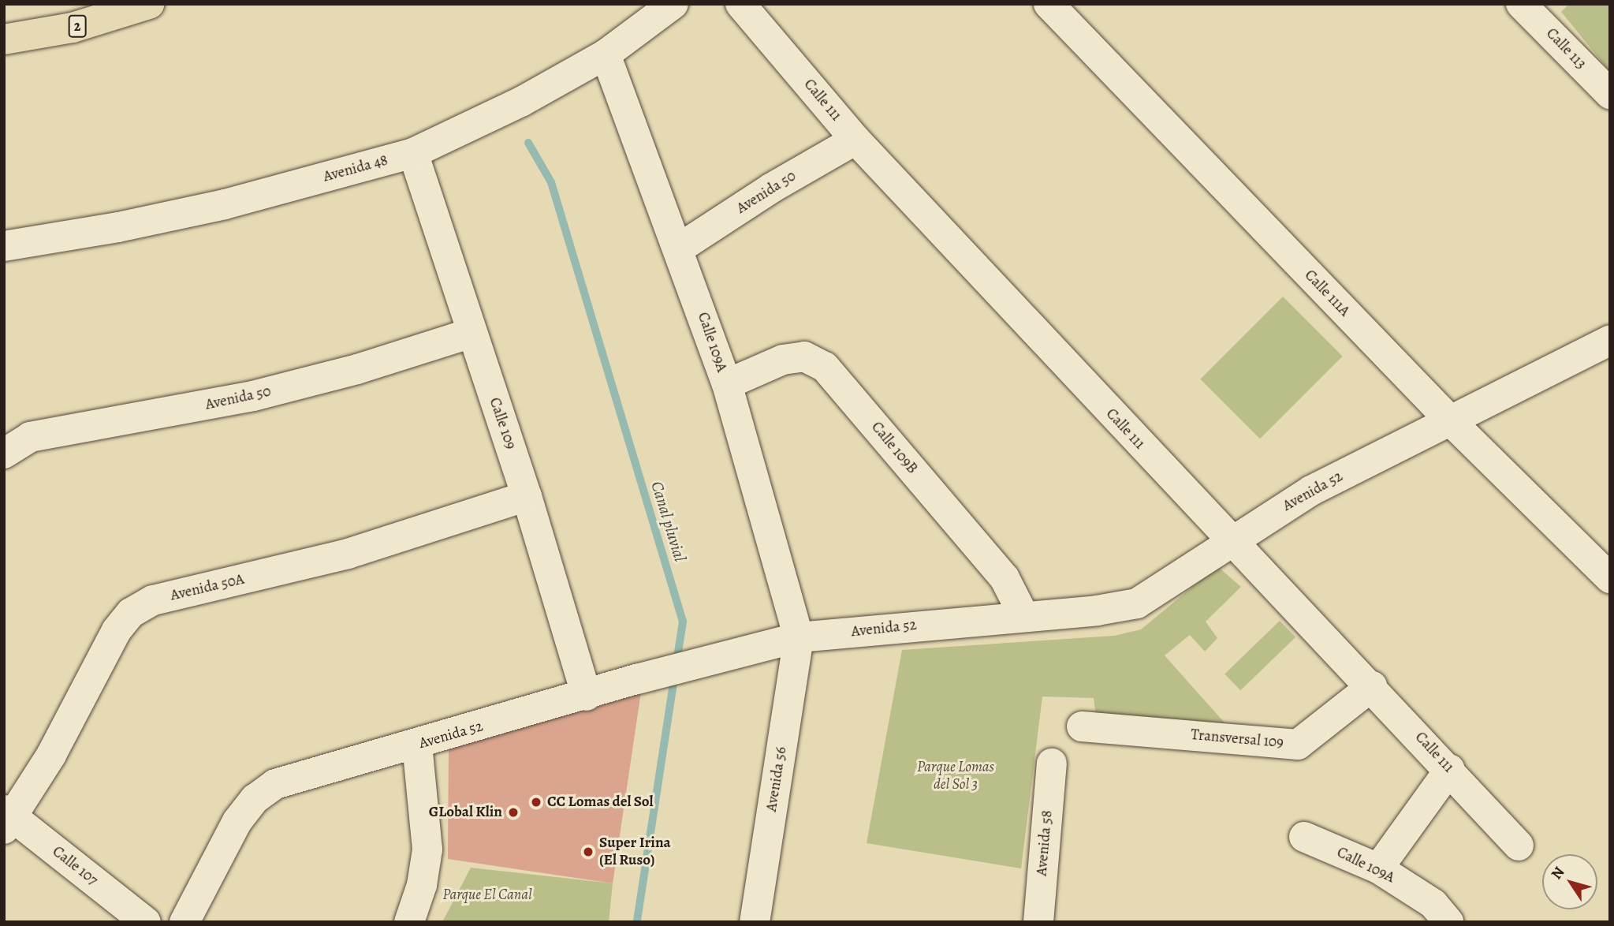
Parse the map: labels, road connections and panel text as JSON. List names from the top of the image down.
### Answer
{
  "streets": {
    "highway": ["2"],
    "street": [
      "Calle 113",
      "Calle 111",
      "Avenida 48",
      "Avenida 50",
      "Calle 111A",
      "Calle 109A",
      "Calle 109",
      "Calle 109B",
      "Avenida 52",
      "Avenida 50A",
      "Transversal 109",
      "Avenida 56",
      "Avenida 58",
      "Calle 107"
    ]
  },
  "crossings": [
    ["Calle 111", "Avenida 50"],
    ["Calle 111", "Avenida 52"],
    ["Calle 111", "Transversal 109"],
    ["Avenida 48", "Calle 109A"],
    ["Avenida 48", "Calle 109"],
    ["Avenida 50", "Calle 109A"],
    ["Avenida 50", "Calle 109"],
    ["Calle 111A", "Avenida 52"],
    ["Calle 109A", "Calle 109B"],
    ["Calle 109A", "Avenida 52"],
    ["Calle 109A", "Avenida 56"],
    ["Calle 109", "Avenida 52"],
    ["Calle 109", "Avenida 50A"],
    ["Calle 109B", "Avenida 52"],
    ["Avenida 52", "Avenida 56"],
    ["Avenida 50A", "Calle 107"]
  ],
  "water": ["Canal pluvial"],
  "parks": ["Parque Lomas del Sol 3", "Parque El Canal"],
  "places": ["CC Lomas del Sol", "GLobal Klin", "Super Irina (El Ruso)"],
  "north": "top left"
}
